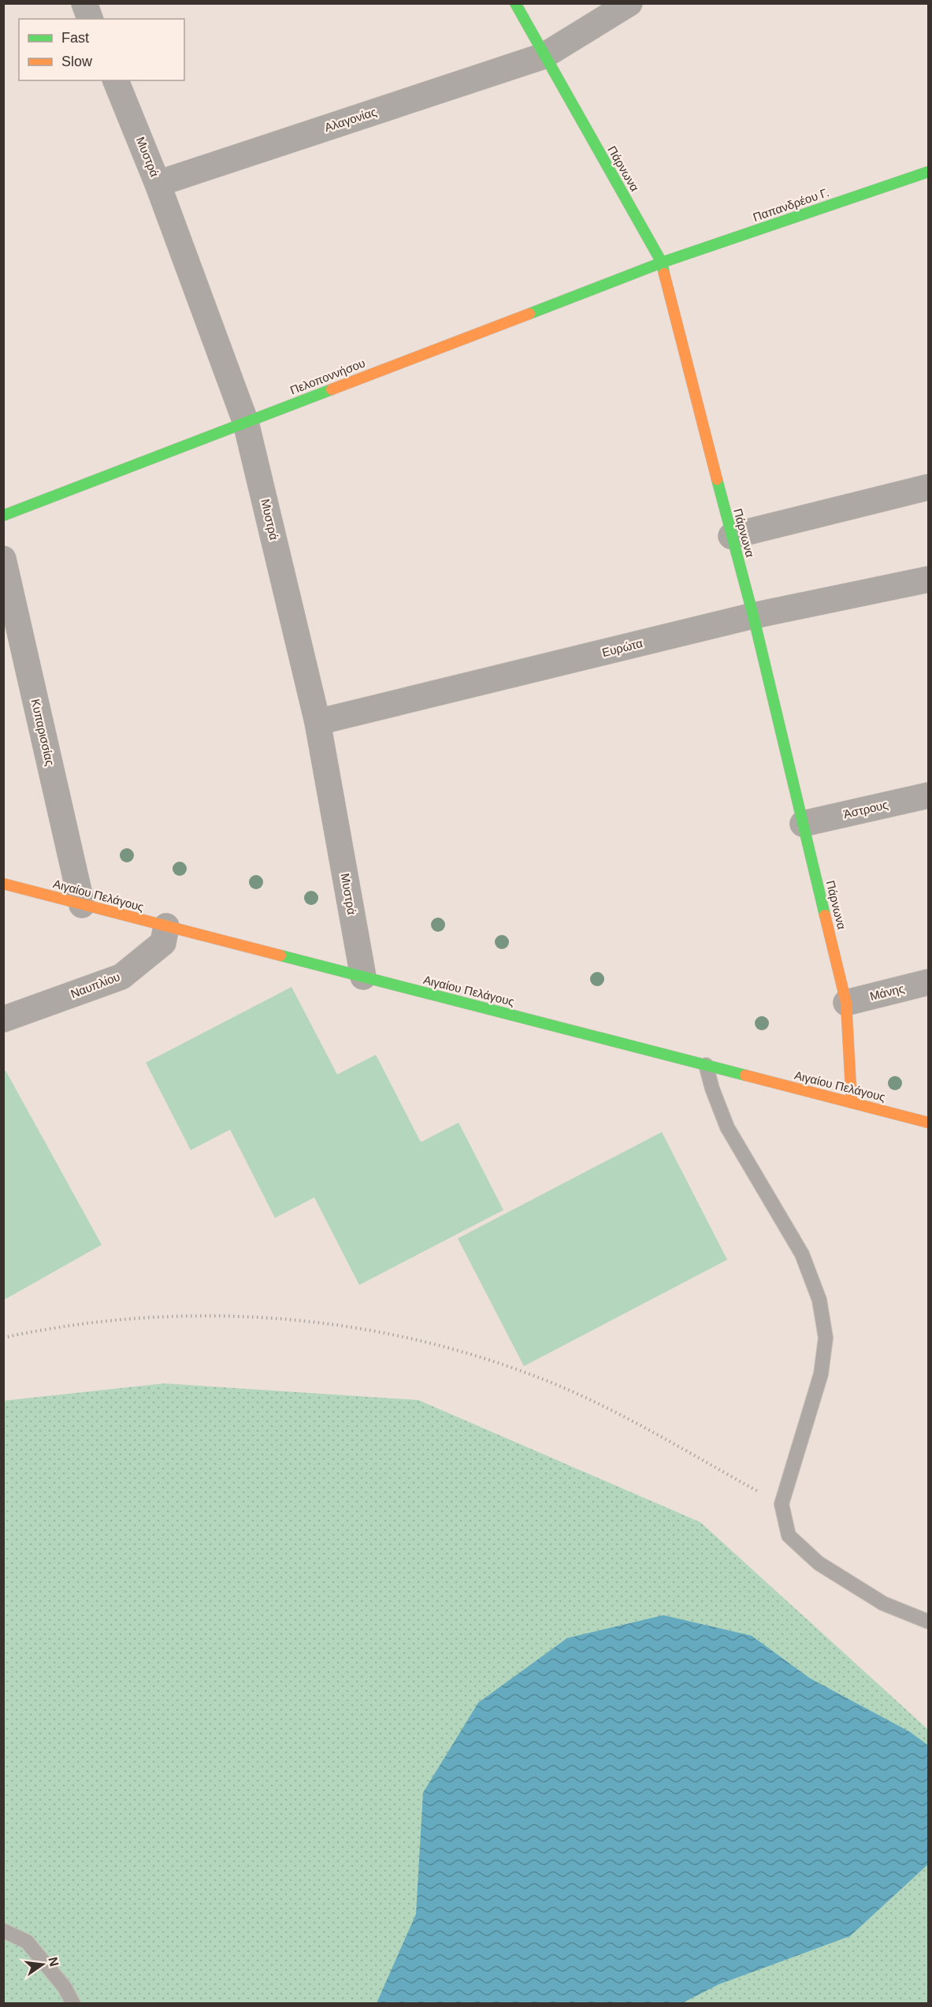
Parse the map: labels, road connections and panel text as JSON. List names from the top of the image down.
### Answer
{
  "streets": {
    "street": [
      "Αλαγονίας",
      "Μυστρά",
      "Πάρνωνα",
      "Παπανδρέου Γ.",
      "Πελοποννήσου",
      "Ευρώτα",
      "Κυπαρισσίας",
      "Άστρους",
      "Αιγαίου Πελάγους",
      "Ναυπλίου",
      "Μάνης"
    ]
  },
  "crossings": [
    ["Αλαγονίας", "Μυστρά"],
    ["Αλαγονίας", "Πάρνωνα"],
    ["Μυστρά", "Πελοποννήσου"],
    ["Μυστρά", "Ευρώτα"],
    ["Μυστρά", "Αιγαίου Πελάγους"],
    ["Πάρνωνα", "Παπανδρέου Γ."],
    ["Πάρνωνα", "Πελοποννήσου"],
    ["Πάρνωνα", "Ευρώτα"],
    ["Πάρνωνα", "Άστρους"],
    ["Πάρνωνα", "Αιγαίου Πελάγους"],
    ["Πάρνωνα", "Μάνης"],
    ["Παπανδρέου Γ.", "Πελοποννήσου"],
    ["Κυπαρισσίας", "Αιγαίου Πελάγους"],
    ["Αιγαίου Πελάγους", "Ναυπλίου"]
  ],
  "legend": ["Fast", "Slow"],
  "north": "right"
}
